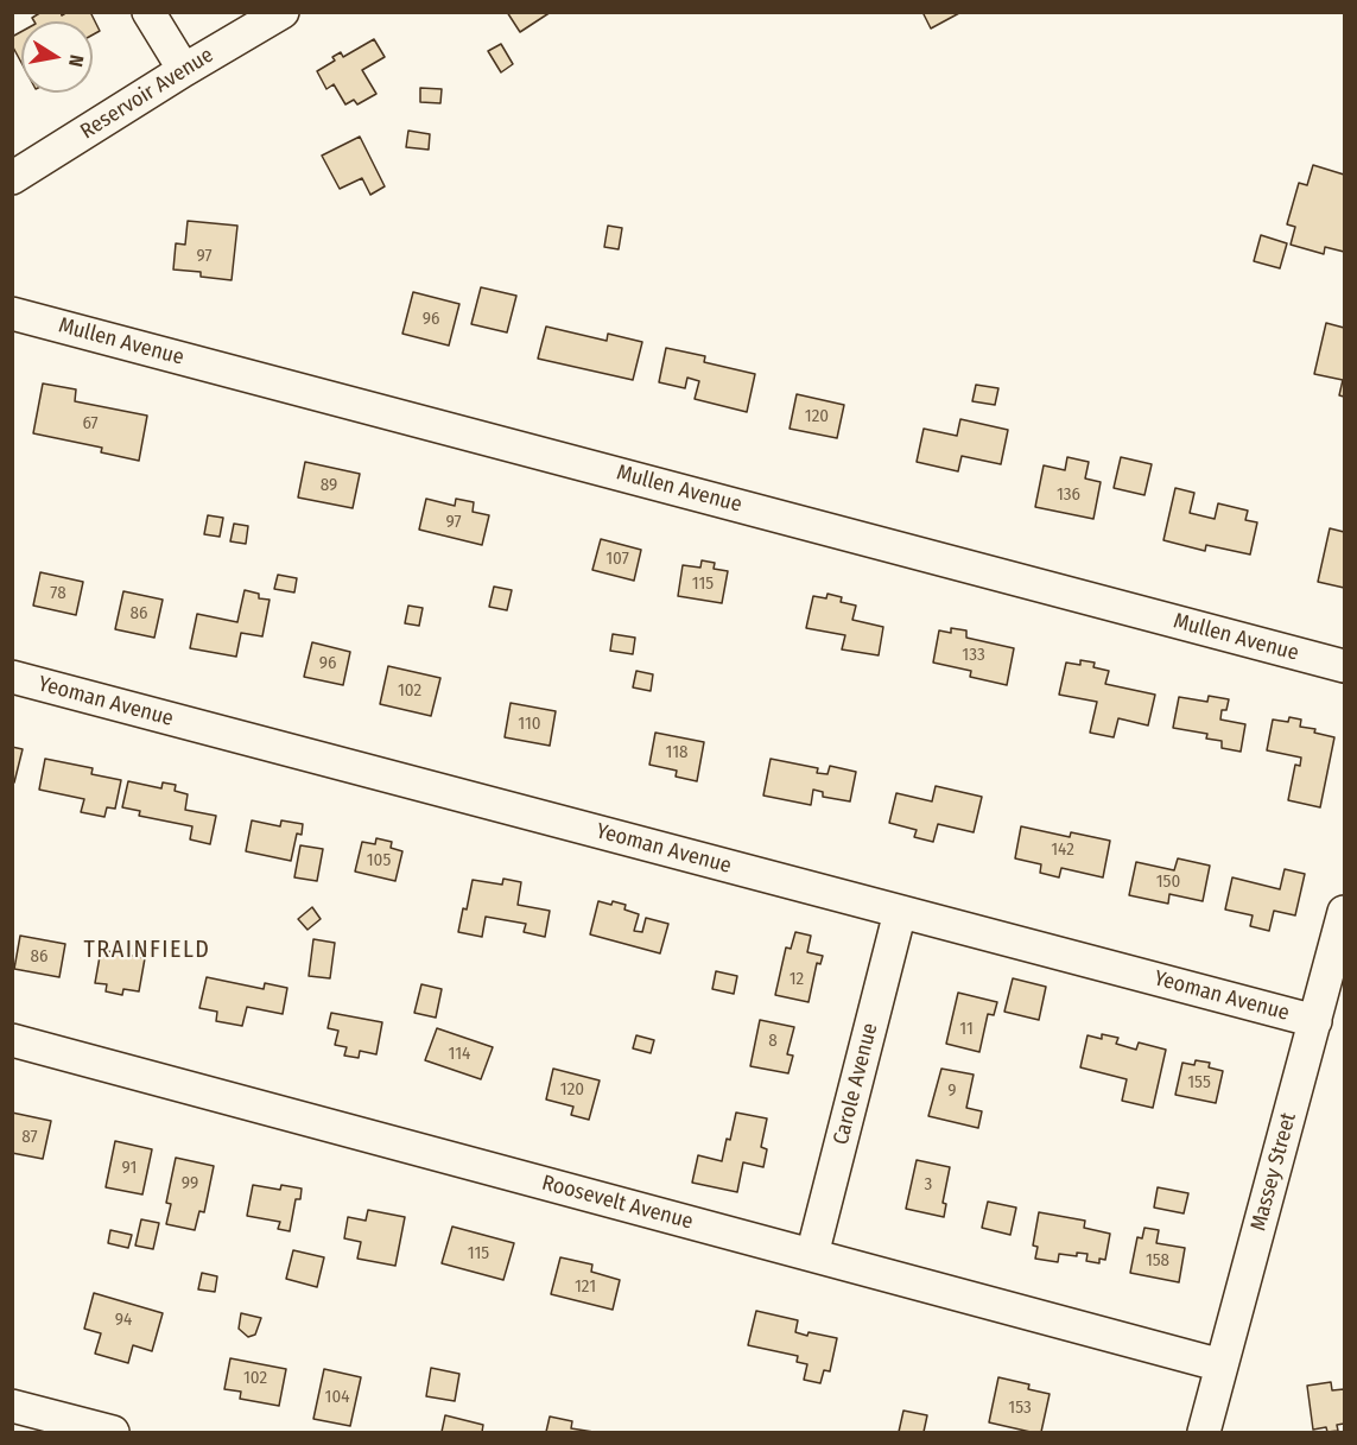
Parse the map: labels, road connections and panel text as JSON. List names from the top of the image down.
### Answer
{
  "streets": {
    "street": [
      "Reservoir Avenue",
      "Mullen Avenue",
      "Yeoman Avenue",
      "Carole Avenue",
      "Massey Street",
      "Roosevelt Avenue"
    ]
  },
  "crossings": [
    ["Yeoman Avenue", "Carole Avenue"],
    ["Yeoman Avenue", "Massey Street"],
    ["Carole Avenue", "Roosevelt Avenue"],
    ["Massey Street", "Roosevelt Avenue"]
  ],
  "districts": ["TRAINFIELD"],
  "house_numbers": [
    "97",
    "96",
    "120",
    "67",
    "89",
    "136",
    "97",
    "107",
    "115",
    "78",
    "86",
    "133",
    "96",
    "102",
    "110",
    "118",
    "142",
    "105",
    "150",
    "86",
    "12",
    "11",
    "8",
    "114",
    "155",
    "120",
    "9",
    "87",
    "91",
    "99",
    "3",
    "115",
    "158",
    "121",
    "94",
    "102",
    "104",
    "153"
  ],
  "north": "right"
}
